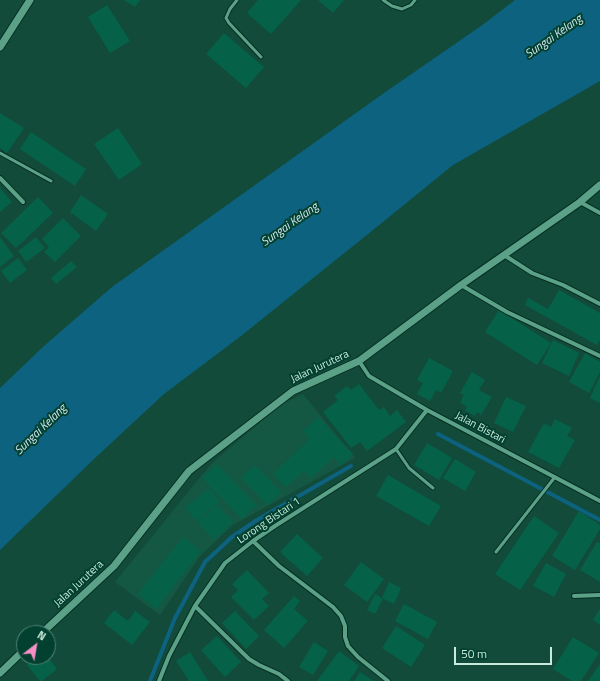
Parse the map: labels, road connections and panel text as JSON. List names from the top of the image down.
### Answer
{
  "streets": {
    "street": ["Jalan Jurutera", "Jalan Bistari", "Lorong Bistari 1"]
  },
  "crossings": [
    ["Jalan Jurutera", "Jalan Bistari"],
    ["Jalan Bistari", "Lorong Bistari 1"]
  ],
  "water": ["Sungai Kelang"],
  "scale_bar": "50 m",
  "north": "top right"
}
